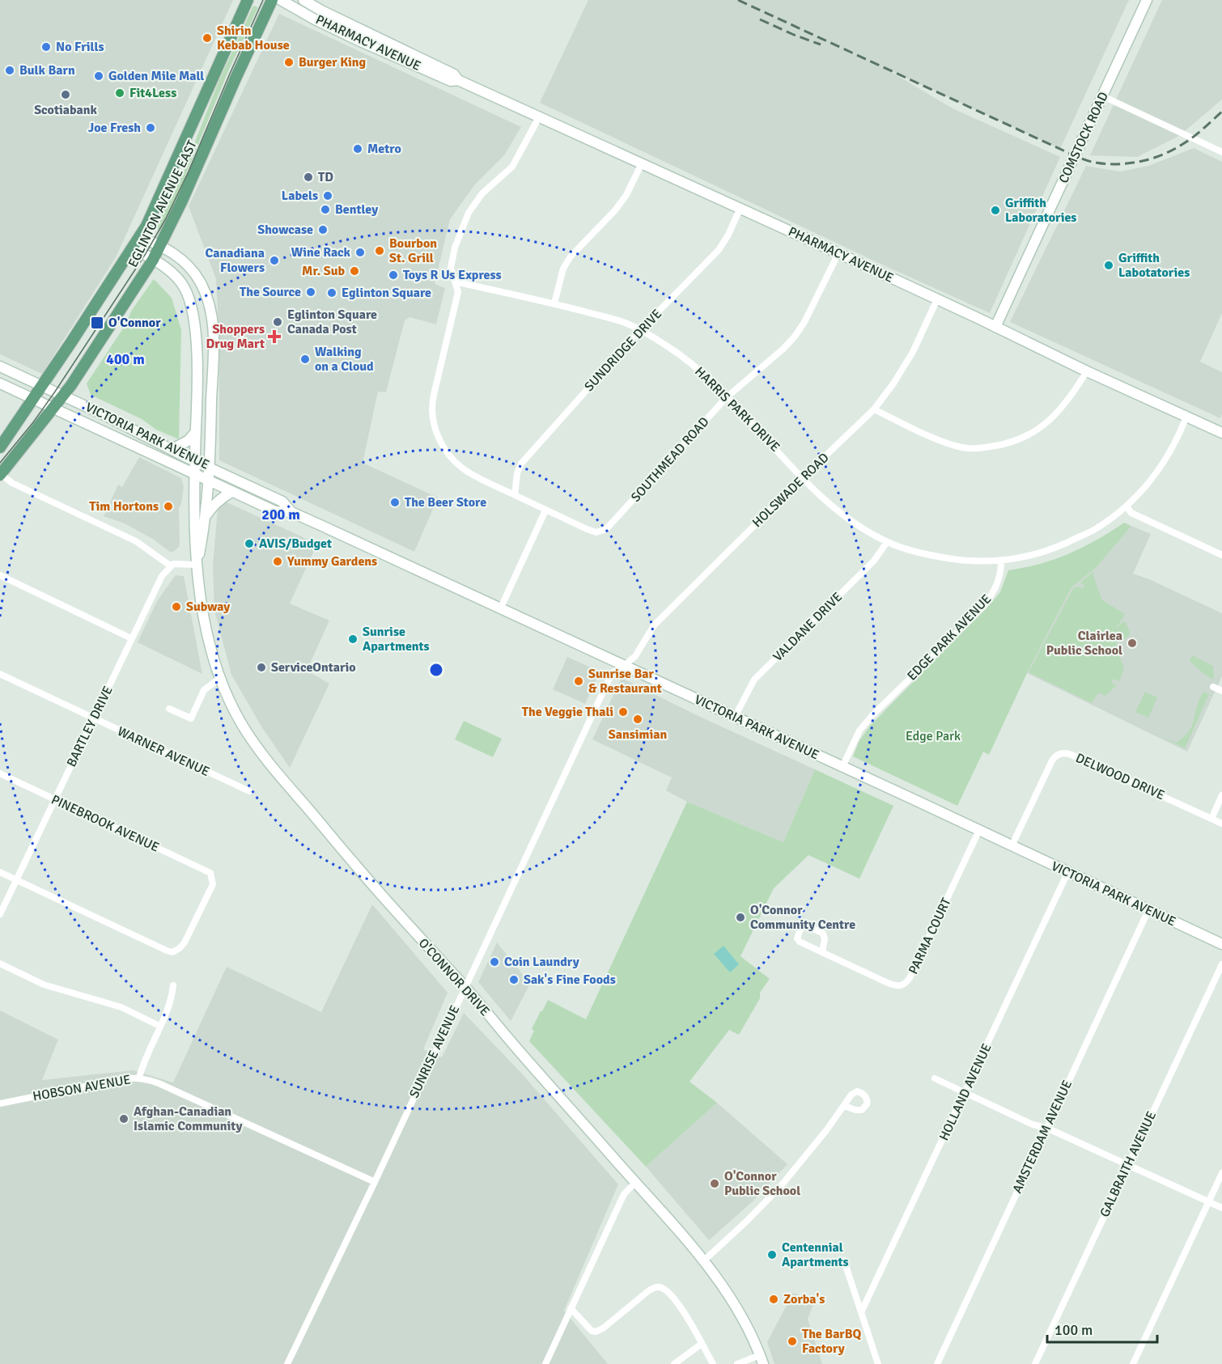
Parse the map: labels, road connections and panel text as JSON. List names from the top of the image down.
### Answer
{
  "streets": {
    "main road": [
      "PHARMACY AVENUE",
      "COMSTOCK ROAD",
      "EGLINTON AVENUE EAST",
      "VICTORIA PARK AVENUE",
      "O'CONNOR DRIVE"
    ],
    "street": [
      "SUNDRIDGE DRIVE",
      "HARRIS PARK DRIVE",
      "SOUTHMEAD ROAD",
      "HOLSWADE ROAD",
      "VALDANE DRIVE",
      "EDGE PARK AVENUE",
      "BARTLEY DRIVE",
      "WARNER AVENUE",
      "DELWOOD DRIVE",
      "PINEBROOK AVENUE",
      "PARMA COURT",
      "SUNRISE AVENUE",
      "HOBSON AVENUE",
      "HOLLAND AVENUE",
      "AMSTERDAM AVENUE",
      "GALBRAITH AVENUE"
    ]
  },
  "crossings": [
    ["PHARMACY AVENUE", "COMSTOCK ROAD"],
    ["PHARMACY AVENUE", "SUNDRIDGE DRIVE"],
    ["PHARMACY AVENUE", "SOUTHMEAD ROAD"],
    ["PHARMACY AVENUE", "HOLSWADE ROAD"],
    ["EGLINTON AVENUE EAST", "VICTORIA PARK AVENUE"],
    ["SUNDRIDGE DRIVE", "HARRIS PARK DRIVE"],
    ["SUNDRIDGE DRIVE", "SOUTHMEAD ROAD"],
    ["HARRIS PARK DRIVE", "SOUTHMEAD ROAD"],
    ["HARRIS PARK DRIVE", "HOLSWADE ROAD"],
    ["HARRIS PARK DRIVE", "VALDANE DRIVE"],
    ["HARRIS PARK DRIVE", "EDGE PARK AVENUE"],
    ["VICTORIA PARK AVENUE", "HOLSWADE ROAD"],
    ["VICTORIA PARK AVENUE", "VALDANE DRIVE"],
    ["VICTORIA PARK AVENUE", "EDGE PARK AVENUE"],
    ["VICTORIA PARK AVENUE", "DELWOOD DRIVE"],
    ["VICTORIA PARK AVENUE", "PARMA COURT"],
    ["VICTORIA PARK AVENUE", "O'CONNOR DRIVE"],
    ["VICTORIA PARK AVENUE", "SUNRISE AVENUE"],
    ["VICTORIA PARK AVENUE", "HOLLAND AVENUE"],
    ["VICTORIA PARK AVENUE", "AMSTERDAM AVENUE"],
    ["HOLSWADE ROAD", "SUNRISE AVENUE"],
    ["BARTLEY DRIVE", "WARNER AVENUE"],
    ["BARTLEY DRIVE", "PINEBROOK AVENUE"],
    ["O'CONNOR DRIVE", "SUNRISE AVENUE"],
    ["SUNRISE AVENUE", "HOBSON AVENUE"]
  ],
  "parks": ["Edge Park"],
  "places": {
    "other": [
      "Shirin Kebab House",
      "No Frills",
      "Burger King",
      "Bulk Barn",
      "Golden Mile Mall",
      "Fit4Less",
      "Scotiabank",
      "Joe Fresh",
      "Metro",
      "TD",
      "Labels",
      "Bentley",
      "Griffith Laboratories",
      "Showcase",
      "Bourbon St. Grill",
      "Wine Rack",
      "Canadiana Flowers",
      "Griffith Labotatories",
      "Mr. Sub",
      "Toys R Us Express",
      "The Source",
      "Eglinton Square",
      "Eglinton Square Canada Post",
      "Walking on a Cloud",
      "The Beer Store",
      "Tim Hortons",
      "AVIS/Budget",
      "Yummy Gardens",
      "Subway",
      "Sunrise Apartments",
      "Clairlea Public School",
      "ServiceOntario",
      "Sunrise Bar & Restaurant",
      "The Veggie Thali",
      "Sansimian",
      "O'Connor Community Centre",
      "Coin Laundry",
      "Sak's Fine Foods",
      "Afghan-Canadian Islamic Community",
      "O'Connor Public School",
      "Centennial Apartments",
      "Zorba's",
      "The BarBQ Factory"
    ],
    "transit": ["O'Connor"],
    "health": ["Shoppers Drug Mart"]
  },
  "scale_bar": "100 m",
  "rings": ["400 m", "200 m"]
}
